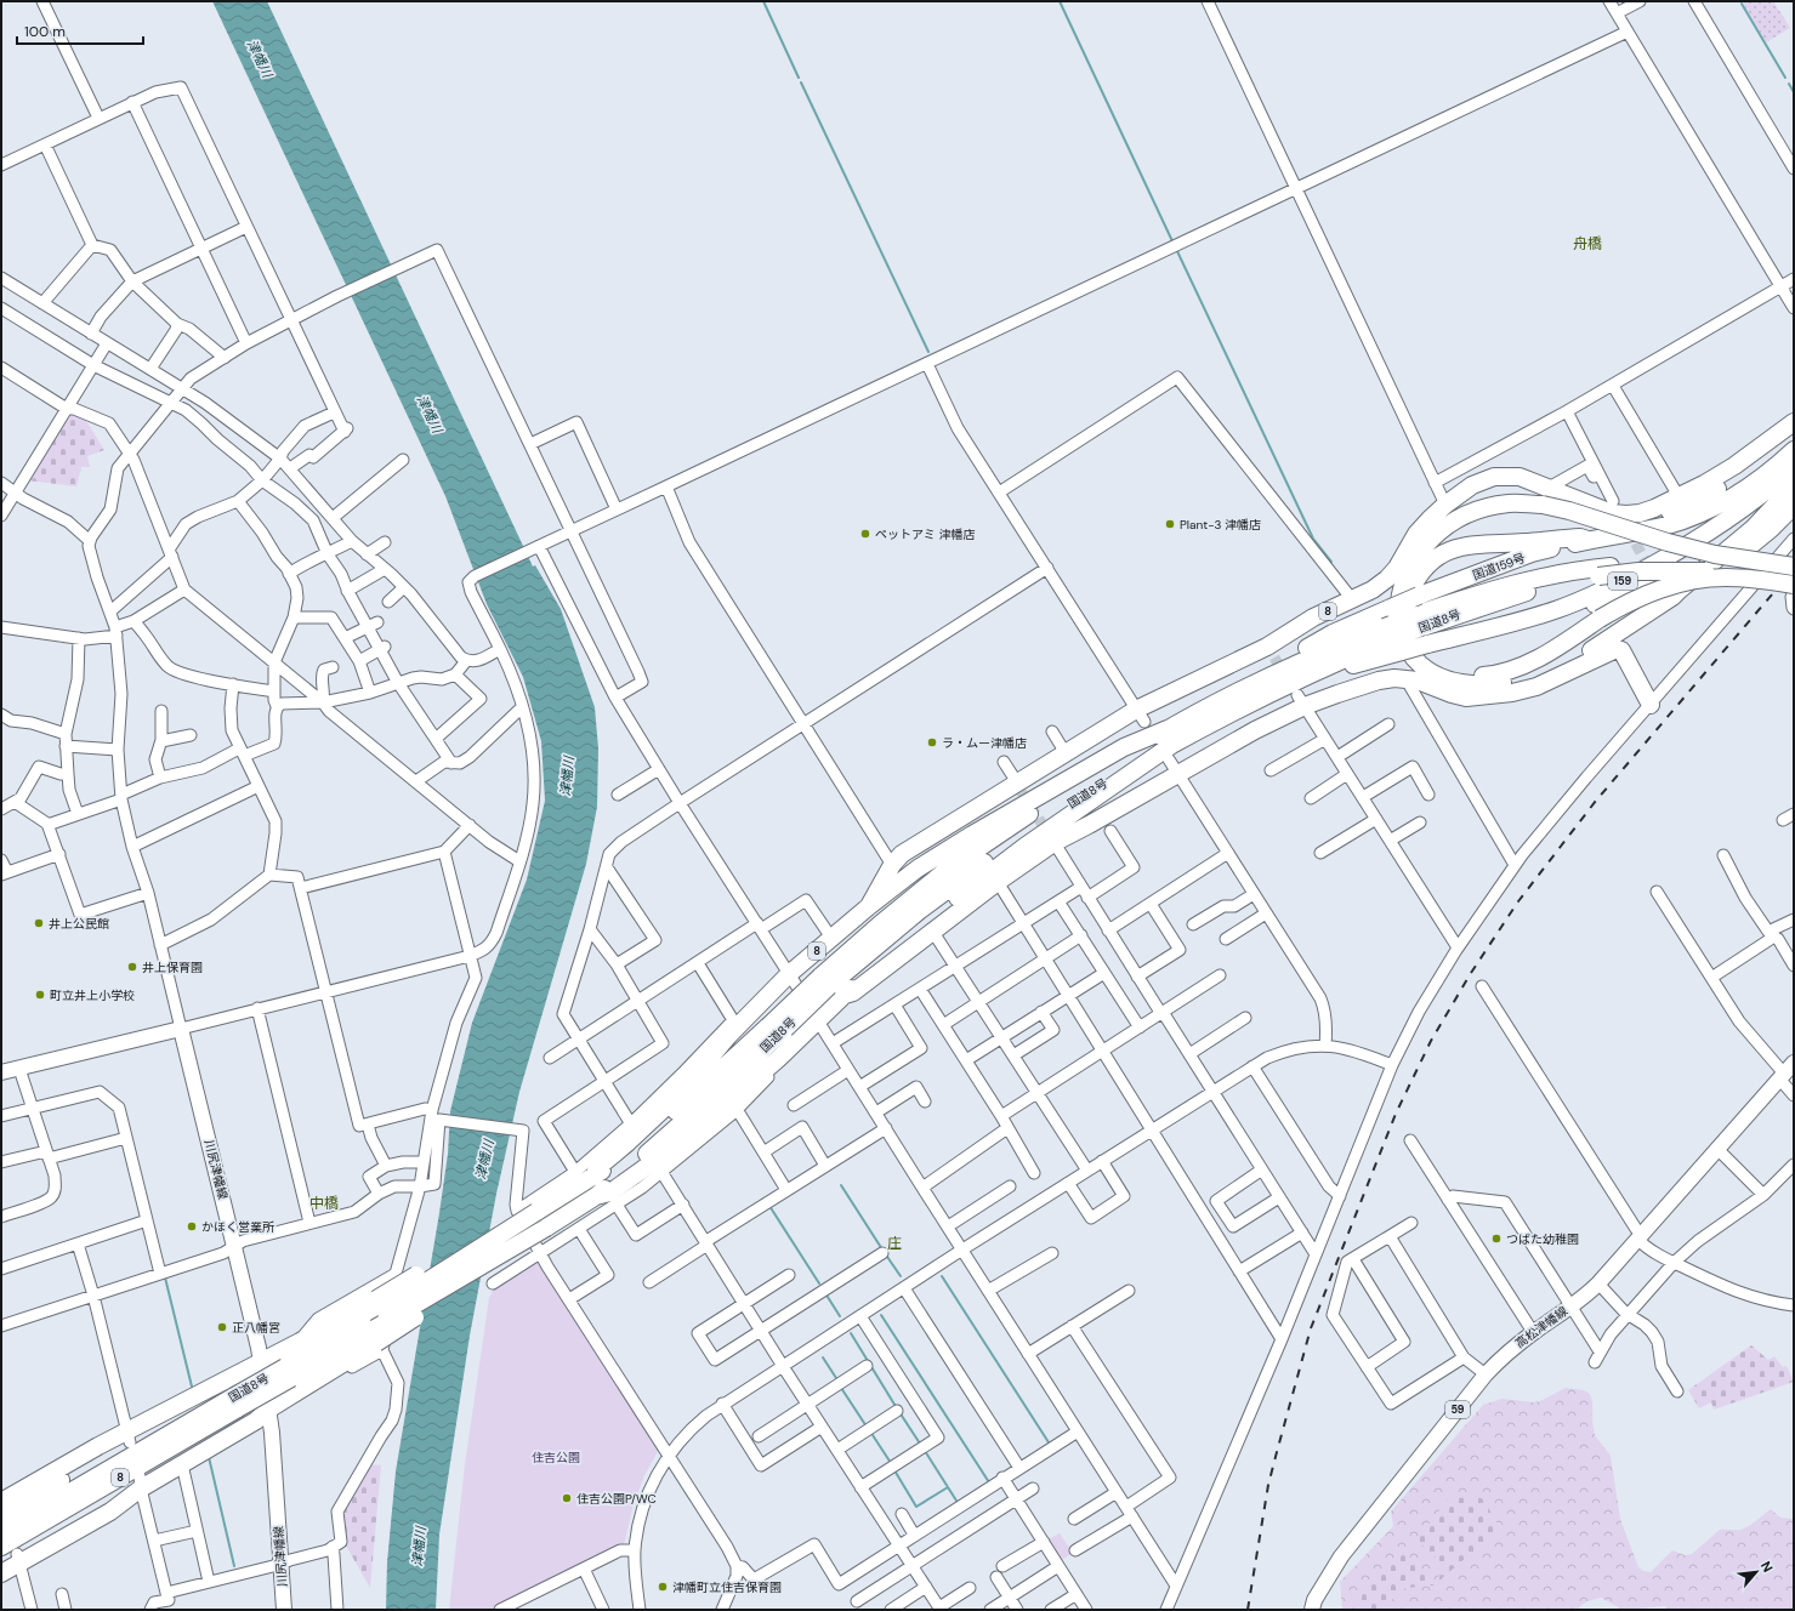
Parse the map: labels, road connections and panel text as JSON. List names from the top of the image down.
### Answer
{
  "streets": {
    "highway": [
      "国道159号",
      "159",
      "8",
      "国道8号"
    ],
    "main road": ["川尻津幡線", "高松津幡線", "59"]
  },
  "crossings": [
    ["国道159号", "159"],
    ["国道159号", "国道8号"],
    ["159", "国道8号"],
    ["8", "国道8号"]
  ],
  "districts": ["舟橋", "中橋", "庄"],
  "water": ["津幡川"],
  "parks": ["住吉公園"],
  "places": [
    "Plant-3 津幡店",
    "ペットアミ 津幡店",
    "ラ・ムー津幡店",
    "井上公民館",
    "井上保育園",
    "町立井上小学校",
    "かほく営業所",
    "つばた幼稚園",
    "正八幡宮",
    "住吉公園P/WC",
    "津幡町立住吉保育園"
  ],
  "scale_bar": "100 m",
  "north": "top right"
}
